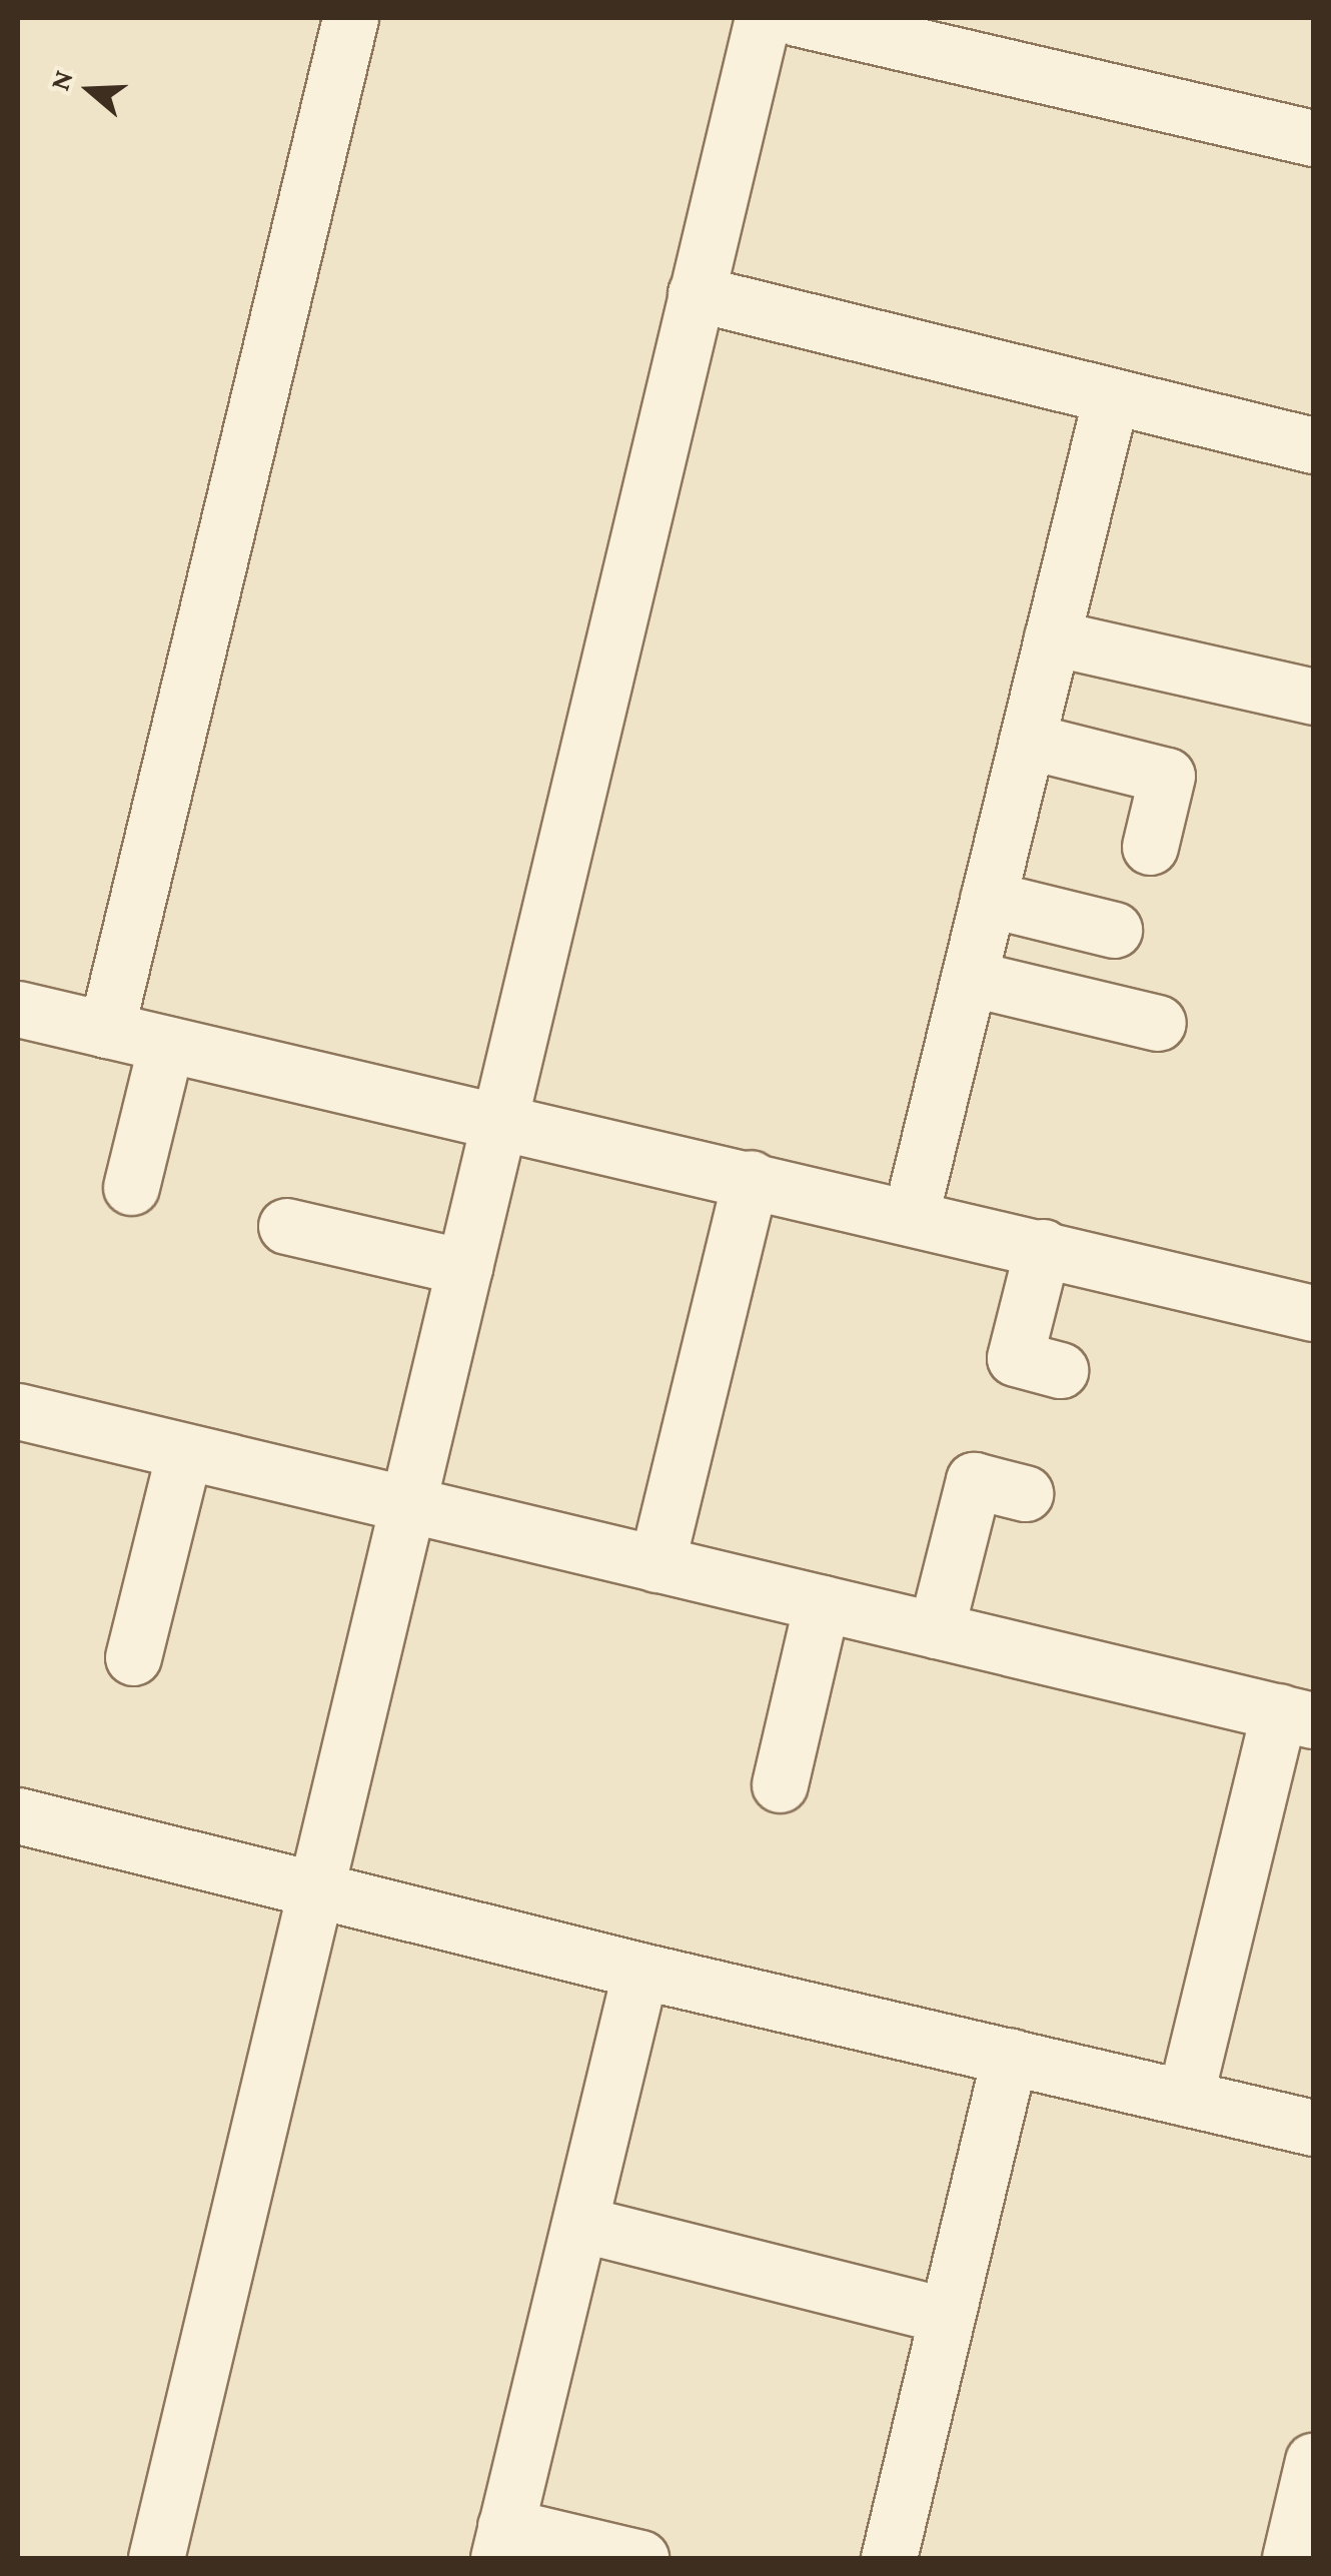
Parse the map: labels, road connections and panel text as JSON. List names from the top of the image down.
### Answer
{
  "north": "left"
}
